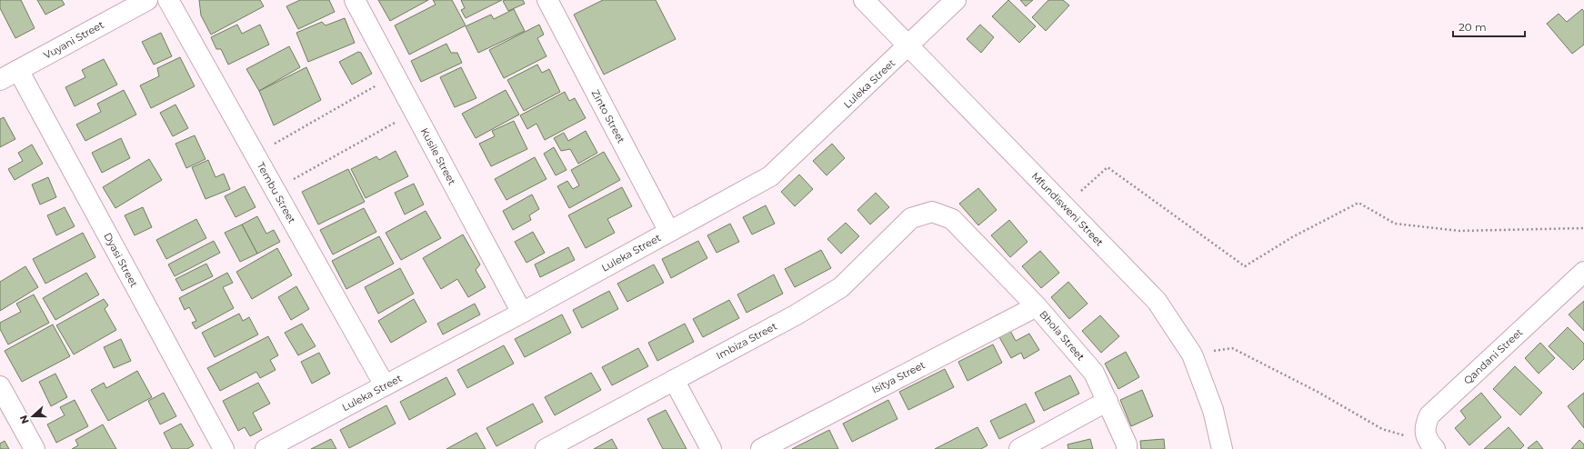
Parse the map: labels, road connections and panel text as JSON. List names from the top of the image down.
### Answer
{
  "streets": {
    "street": [
      "Vuyani Street",
      "Luleka Street",
      "Zinto Street",
      "Kusile Street",
      "Tembu Street",
      "Mfundisweni Street",
      "Dyasi Street",
      "Bhola Street",
      "Imbiza Street",
      "Qandani Street",
      "Isitya Street"
    ]
  },
  "crossings": [
    ["Vuyani Street", "Dyasi Street"],
    ["Luleka Street", "Zinto Street"],
    ["Luleka Street", "Kusile Street"],
    ["Luleka Street", "Tembu Street"],
    ["Luleka Street", "Mfundisweni Street"],
    ["Bhola Street", "Imbiza Street"],
    ["Bhola Street", "Isitya Street"]
  ],
  "scale_bar": "20 m",
  "north": "left"
}
